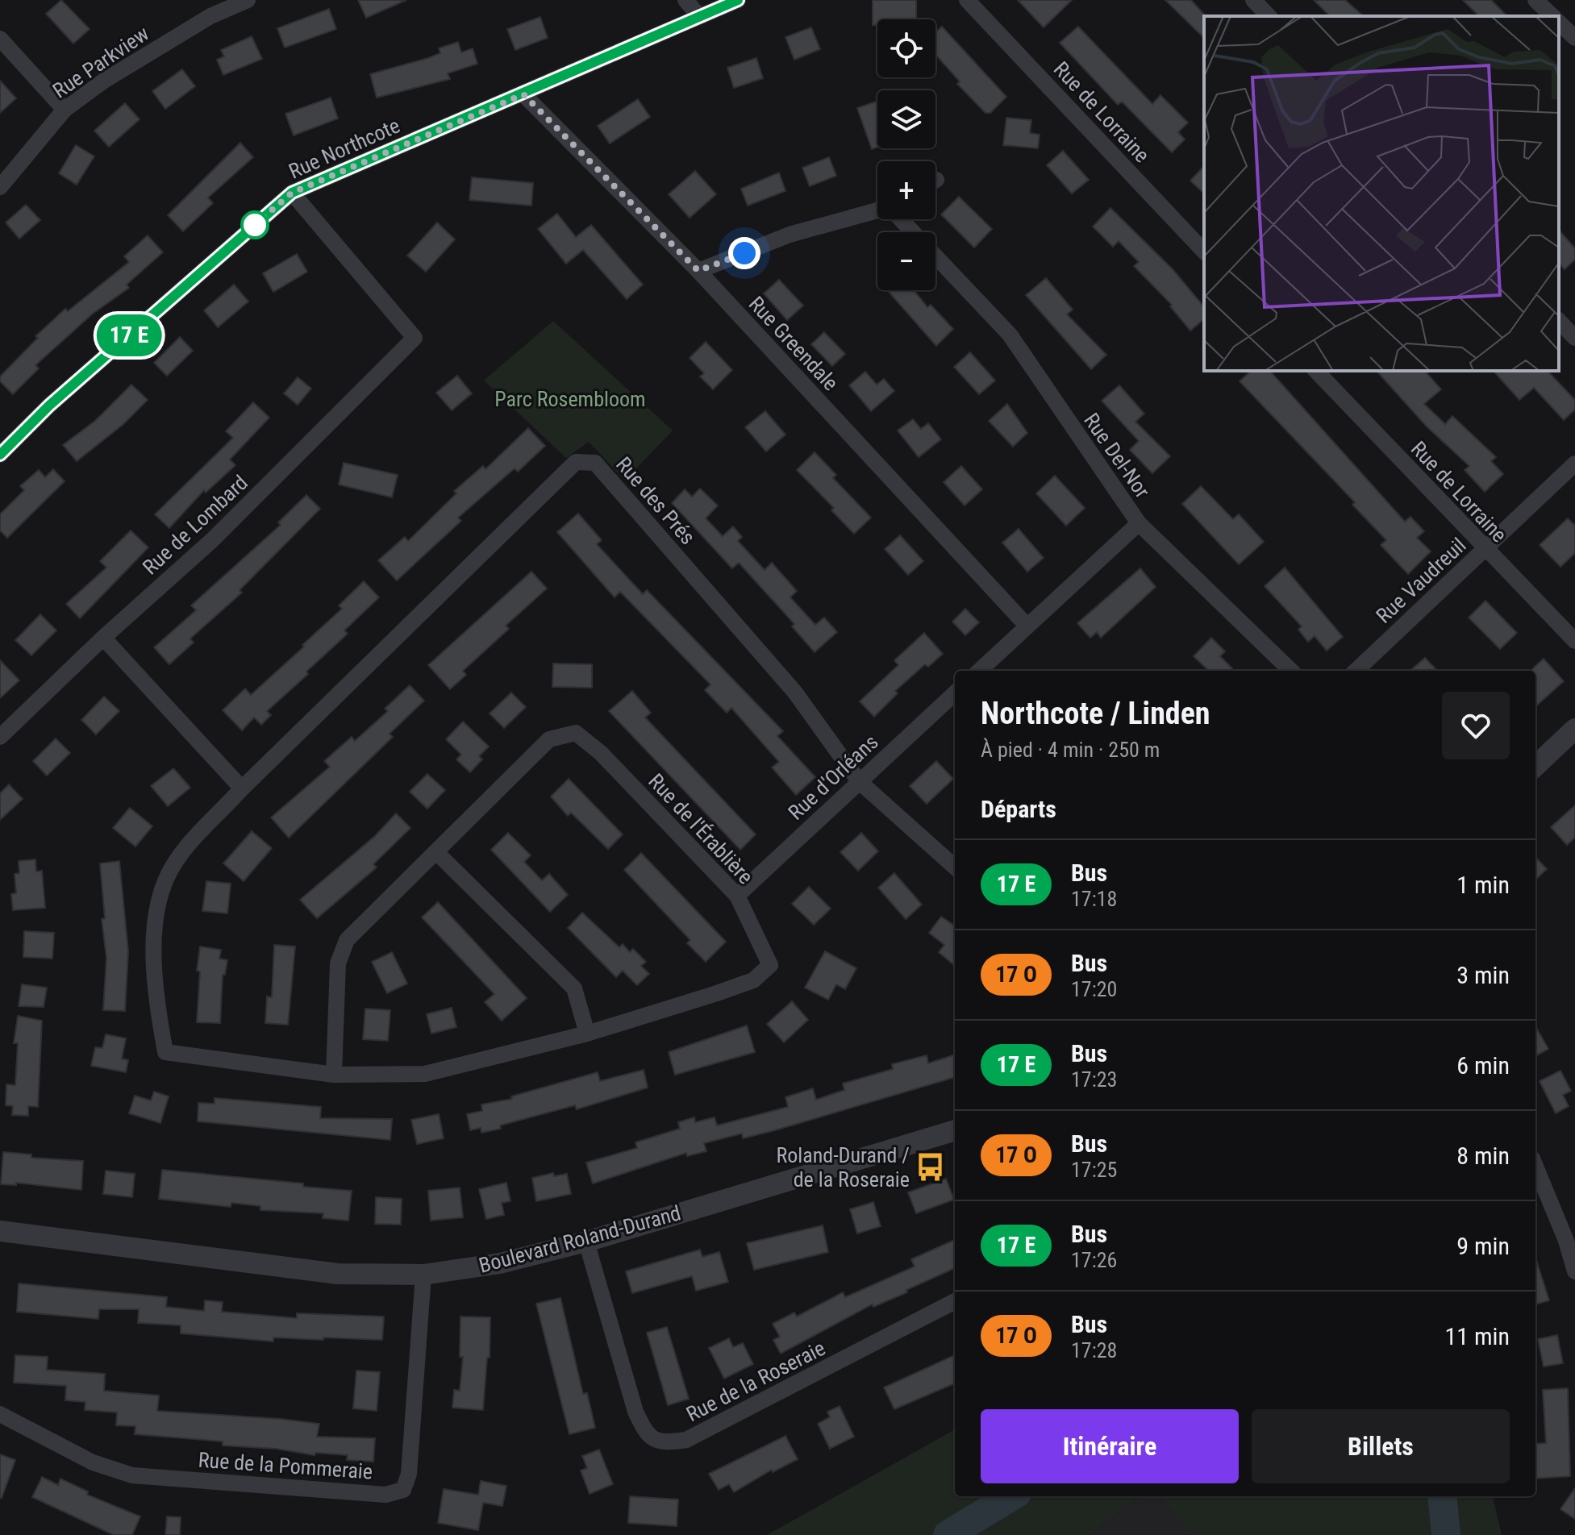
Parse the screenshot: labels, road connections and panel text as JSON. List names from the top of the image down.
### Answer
{
  "streets": {
    "street": [
      "Rue Parkview",
      "Rue de Lorraine",
      "Rue Northcote",
      "Rue Greendale",
      "Rue Del-Nor",
      "Rue des Prés",
      "Rue de Lombard",
      "Rue Vaudreuil",
      "Rue d'Orléans",
      "Rue de l'Érablière",
      "Boulevard Roland-Durand",
      "Rue de la Roseraie",
      "Rue de la Pommeraie"
    ]
  },
  "crossings": [
    ["Rue de Lorraine", "Rue Vaudreuil"],
    ["Rue Northcote", "Rue Greendale"],
    ["Rue Northcote", "Rue de Lombard"],
    ["Rue des Prés", "Rue d'Orléans"],
    ["Rue des Prés", "Rue de l'Érablière"],
    ["Rue d'Orléans", "Rue de l'Érablière"],
    ["Boulevard Roland-Durand", "Rue de la Roseraie"],
    ["Boulevard Roland-Durand", "Rue de la Pommeraie"]
  ],
  "parks": ["Parc Rosembloom"],
  "places": {
    "bus stop": ["Roland-Durand / de la Roseraie"]
  },
  "page": {
    "on_map": "17 E",
    "map_buttons": ["+", "−"],
    "heading": [
      ["Northcote / Linden", "À pied · 4 min · 250 m"],
      "Départs"
    ],
    "list": [
      {
        "mark": "17 E",
        "name": "Bus",
        "note": "17:18",
        "value": "1 min"
      },
      {
        "mark": "17 O",
        "name": "Bus",
        "note": "17:20",
        "value": "3 min"
      },
      {
        "mark": "17 E",
        "name": "Bus",
        "note": "17:23",
        "value": "6 min"
      },
      {
        "mark": "17 O",
        "name": "Bus",
        "note": "17:25",
        "value": "8 min"
      },
      {
        "mark": "17 E",
        "name": "Bus",
        "note": "17:26",
        "value": "9 min"
      },
      {
        "mark": "17 O",
        "name": "Bus",
        "note": "17:28",
        "value": "11 min"
      }
    ],
    "buttons": ["Itinéraire", "Billets"]
  }
}
